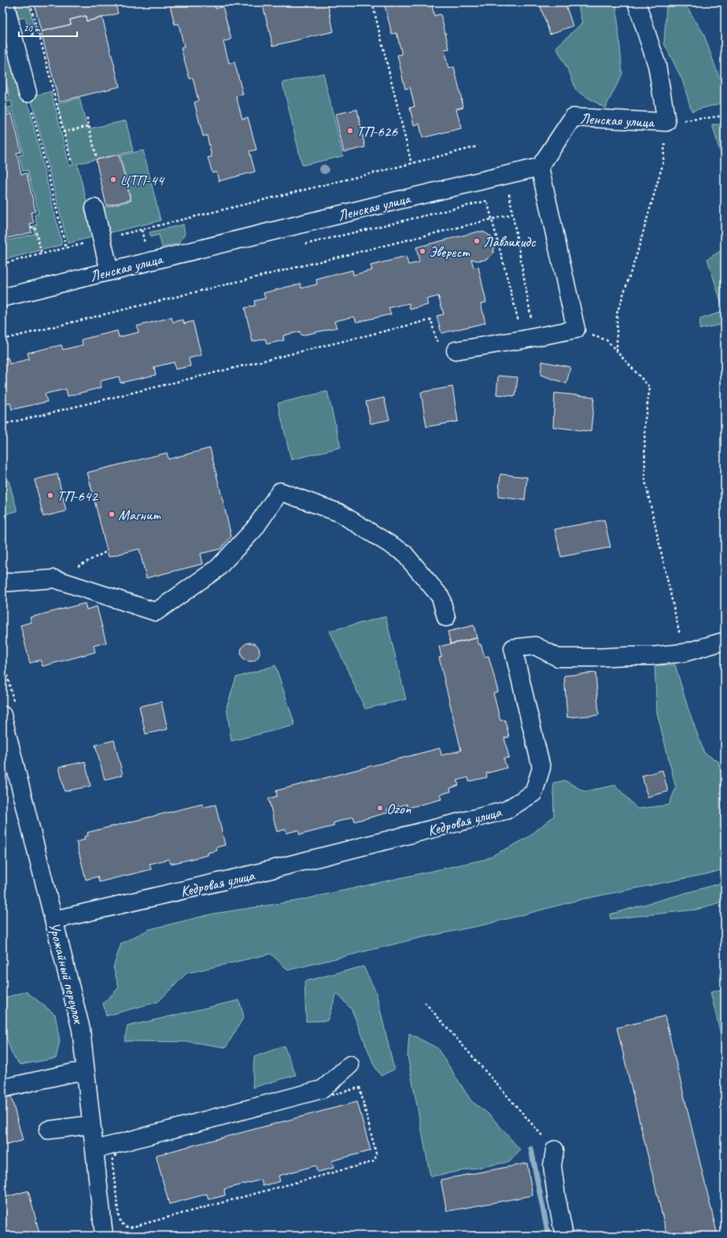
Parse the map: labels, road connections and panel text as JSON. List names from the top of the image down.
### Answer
{
  "streets": {
    "street": ["Ленская улица", "Кедровая улица", "Урожайный переулок"]
  },
  "crossings": [
    ["Кедровая улица", "Урожайный переулок"]
  ],
  "places": [
    "ТП-626",
    "ЦТП-44",
    "Лавликидс",
    "Эверест",
    "ТП-642",
    "Магнит",
    "Ozon"
  ],
  "scale_bar": "20 m"
}
